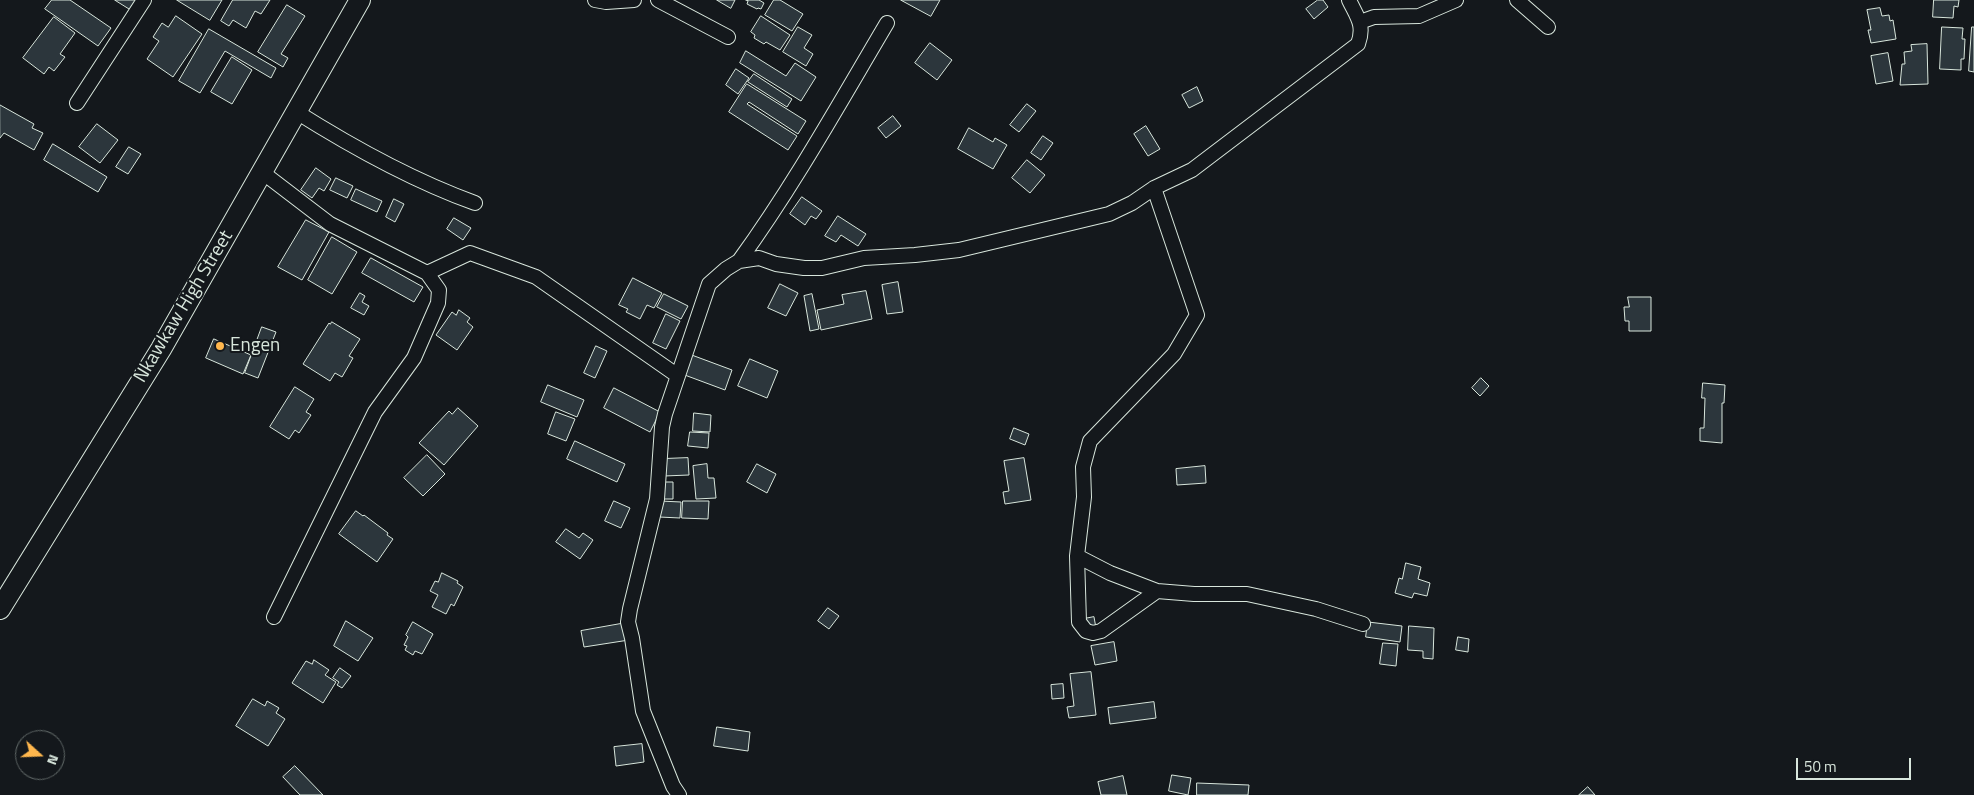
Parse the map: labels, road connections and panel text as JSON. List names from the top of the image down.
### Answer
{
  "streets": {
    "main road": ["Nkawkaw High Street"]
  },
  "places": ["Engen"],
  "scale_bar": "50 m",
  "north": "right"
}
